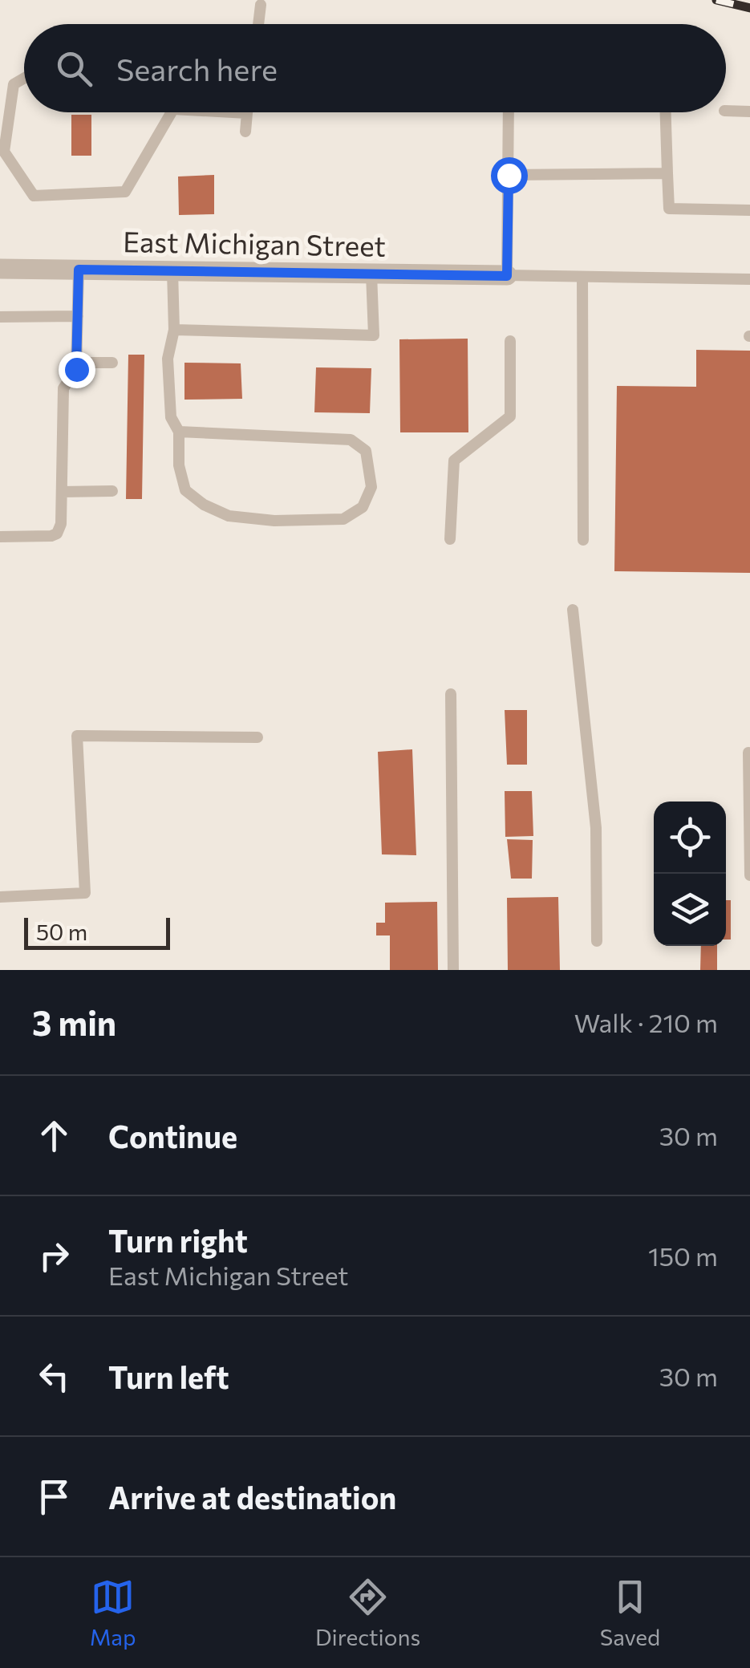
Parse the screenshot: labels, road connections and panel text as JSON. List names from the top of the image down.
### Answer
{
  "streets": {
    "street": ["East Michigan Street"]
  },
  "scale_bar": "50 m",
  "page": {
    "search": "Search here",
    "scale": "50 m",
    "heading": ["3 min", "Walk · 210 m"],
    "list": [
      ["Continue", "30 m"],
      ["Turn right", "East Michigan Street", "150 m"],
      ["Turn left", "30 m"],
      "Arrive at destination"
    ],
    "nav": ["Map", "Directions", "Saved"]
  }
}
